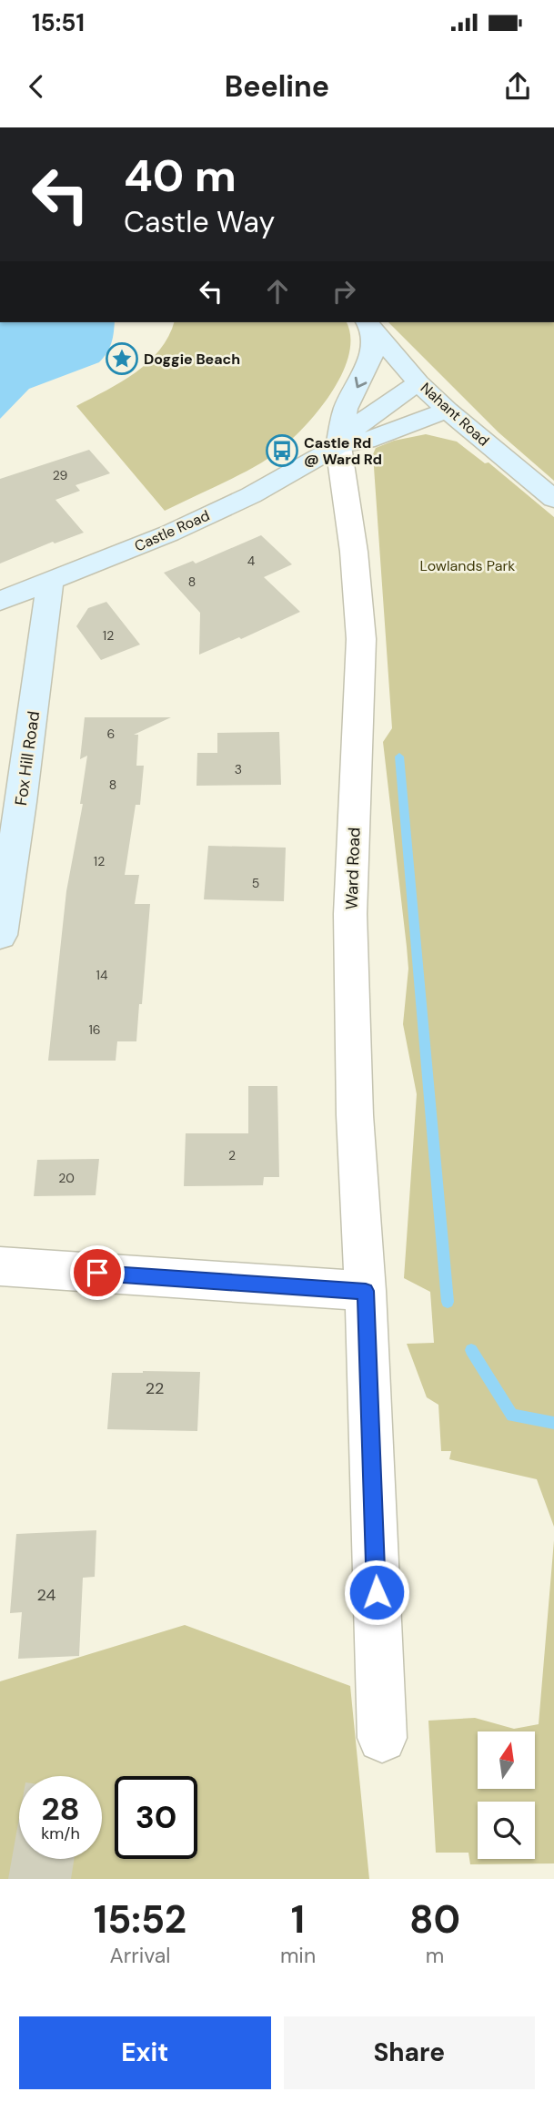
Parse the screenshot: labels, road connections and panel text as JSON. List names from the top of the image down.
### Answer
{
  "streets": {
    "main road": ["Nahant Road", "Castle Road", "Fox Hill Road"],
    "street": ["Ward Road"]
  },
  "crossings": [
    ["Nahant Road", "Castle Road"],
    ["Castle Road", "Fox Hill Road"],
    ["Castle Road", "Ward Road"]
  ],
  "parks": ["Lowlands Park"],
  "places": {
    "place": ["Doggie Beach"],
    "bus stop": ["Castle Rd @ Ward Rd"]
  },
  "house_numbers": [
    "29",
    "4",
    "8",
    "12",
    "6",
    "3",
    "8",
    "12",
    "5",
    "14",
    "16",
    "2",
    "20",
    "22",
    "24"
  ],
  "north": "top",
  "page": {
    "status": "15:51",
    "header": "Beeline",
    "turn": ["40 m", "Castle Way"],
    "speed": "28 km/h",
    "limit": "30",
    "eta": [
      "15:52",
      "Arrival",
      "1",
      "min",
      "80",
      "m"
    ],
    "buttons": ["Exit", "Share"]
  }
}
